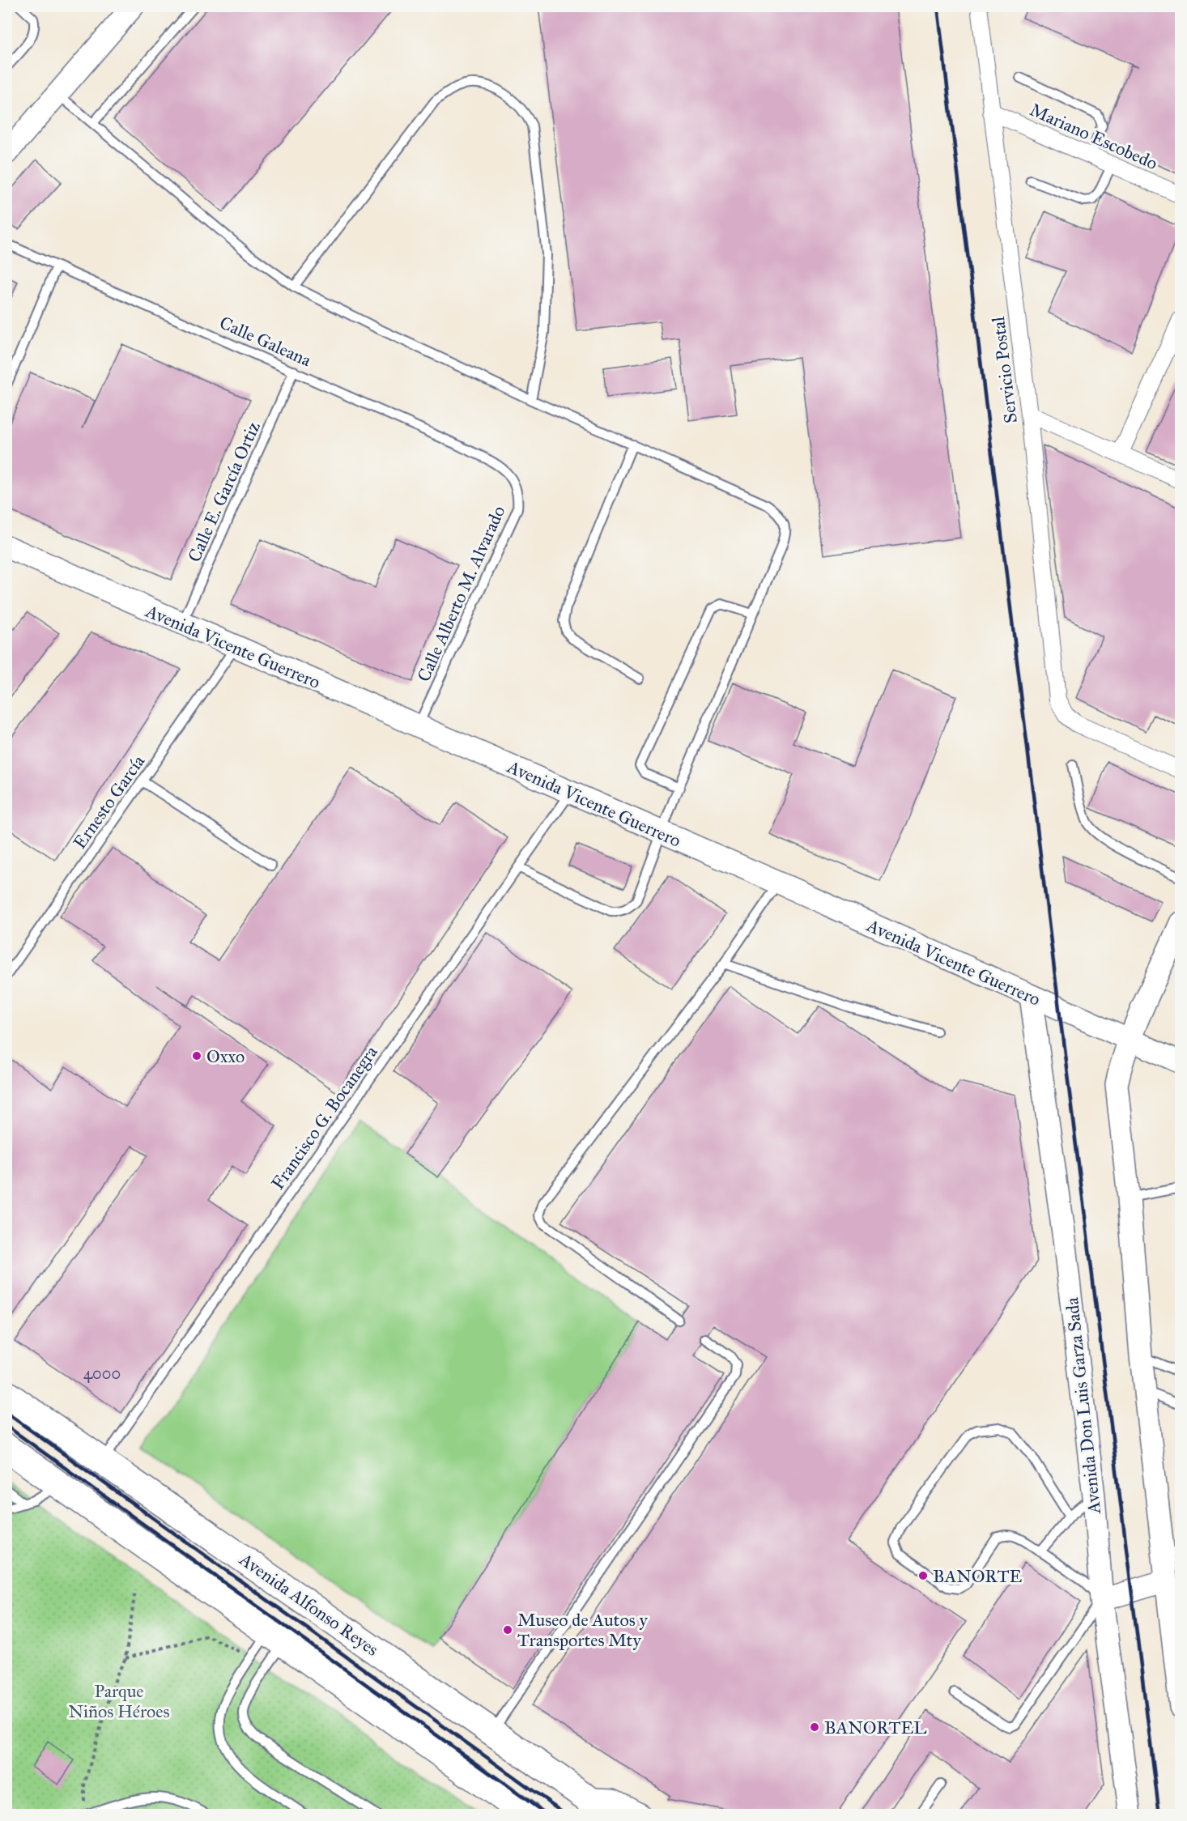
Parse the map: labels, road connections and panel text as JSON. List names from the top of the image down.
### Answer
{
  "streets": {
    "highway": ["Avenida Alfonso Reyes"],
    "street": [
      "Mariano Escobedo",
      "Servicio Postal",
      "Avenida Vicente Guerrero",
      "Avenida Don Luis Garza Sada"
    ],
    "lane": [
      "Calle Galeana",
      "Calle E. García Ortiz",
      "Calle Alberto M. Alvarado",
      "Ernesto García",
      "Francisco G. Bocanegra"
    ]
  },
  "crossings": [
    ["Mariano Escobedo", "Servicio Postal"],
    ["Calle Galeana", "Calle E. García Ortiz"],
    ["Calle Galeana", "Calle Alberto M. Alvarado"],
    ["Calle E. García Ortiz", "Avenida Vicente Guerrero"],
    ["Calle Alberto M. Alvarado", "Avenida Vicente Guerrero"],
    ["Avenida Vicente Guerrero", "Ernesto García"],
    ["Avenida Vicente Guerrero", "Francisco G. Bocanegra"],
    ["Avenida Vicente Guerrero", "Avenida Don Luis Garza Sada"],
    ["Francisco G. Bocanegra", "Avenida Alfonso Reyes"]
  ],
  "parks": ["Parque Niños Héroes"],
  "places": [
    "Oxxo",
    "BANORTE",
    "Museo de Autos y Transportes Mty",
    "BANORTEL"
  ],
  "house_numbers": ["4000"]
}
